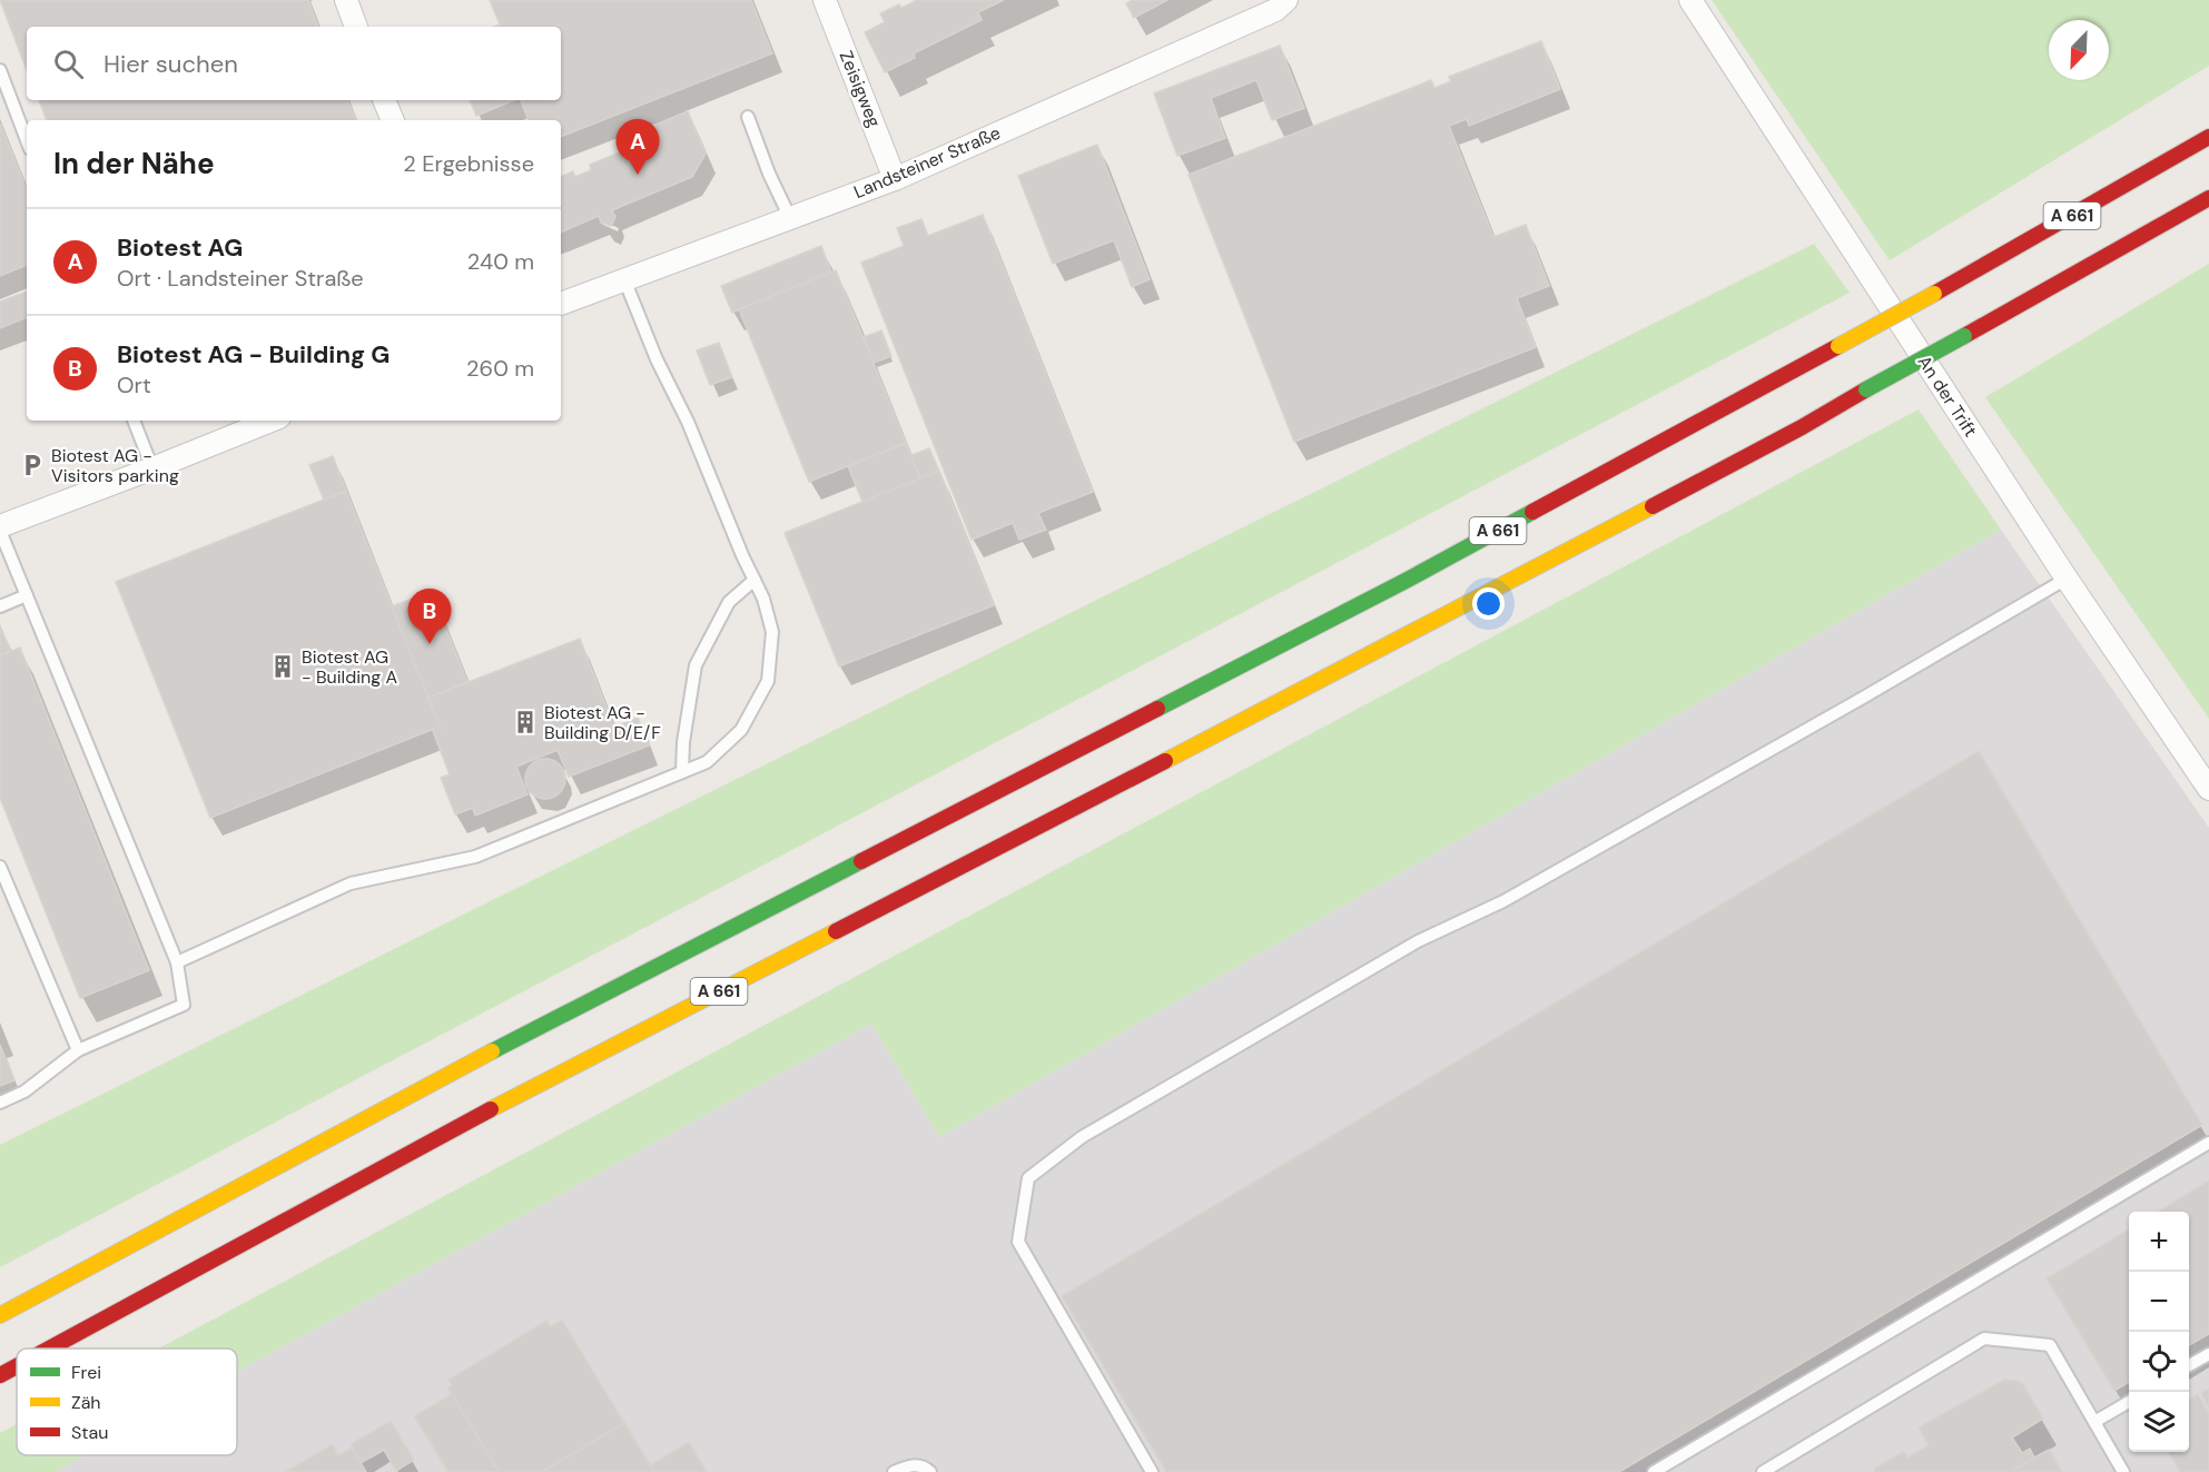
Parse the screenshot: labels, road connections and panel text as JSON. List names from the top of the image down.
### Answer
{
  "streets": {
    "highway": ["A 661"],
    "street": ["Zeisigweg", "Landsteiner Straße", "An der Trift"]
  },
  "crossings": [
    ["Zeisigweg", "Landsteiner Straße"]
  ],
  "places": {
    "parking": ["Biotest AG - Visitors parking"],
    "building": ["Biotest AG - Building A", "Biotest AG - Building D/E/F"]
  },
  "legend": ["Frei", "Zäh", "Stau"],
  "north": "bottom left",
  "page": {
    "search": "Hier suchen",
    "pins": ["A", "B"],
    "heading": ["In der Nähe", "2 Ergebnisse"],
    "list": [
      {
        "mark": "A",
        "name": "Biotest AG",
        "note": "Ort · Landsteiner Straße",
        "value": "240 m"
      },
      {
        "mark": "B",
        "name": "Biotest AG - Building G",
        "note": "Ort",
        "value": "260 m"
      }
    ],
    "map_buttons": ["+", "−"]
  }
}
